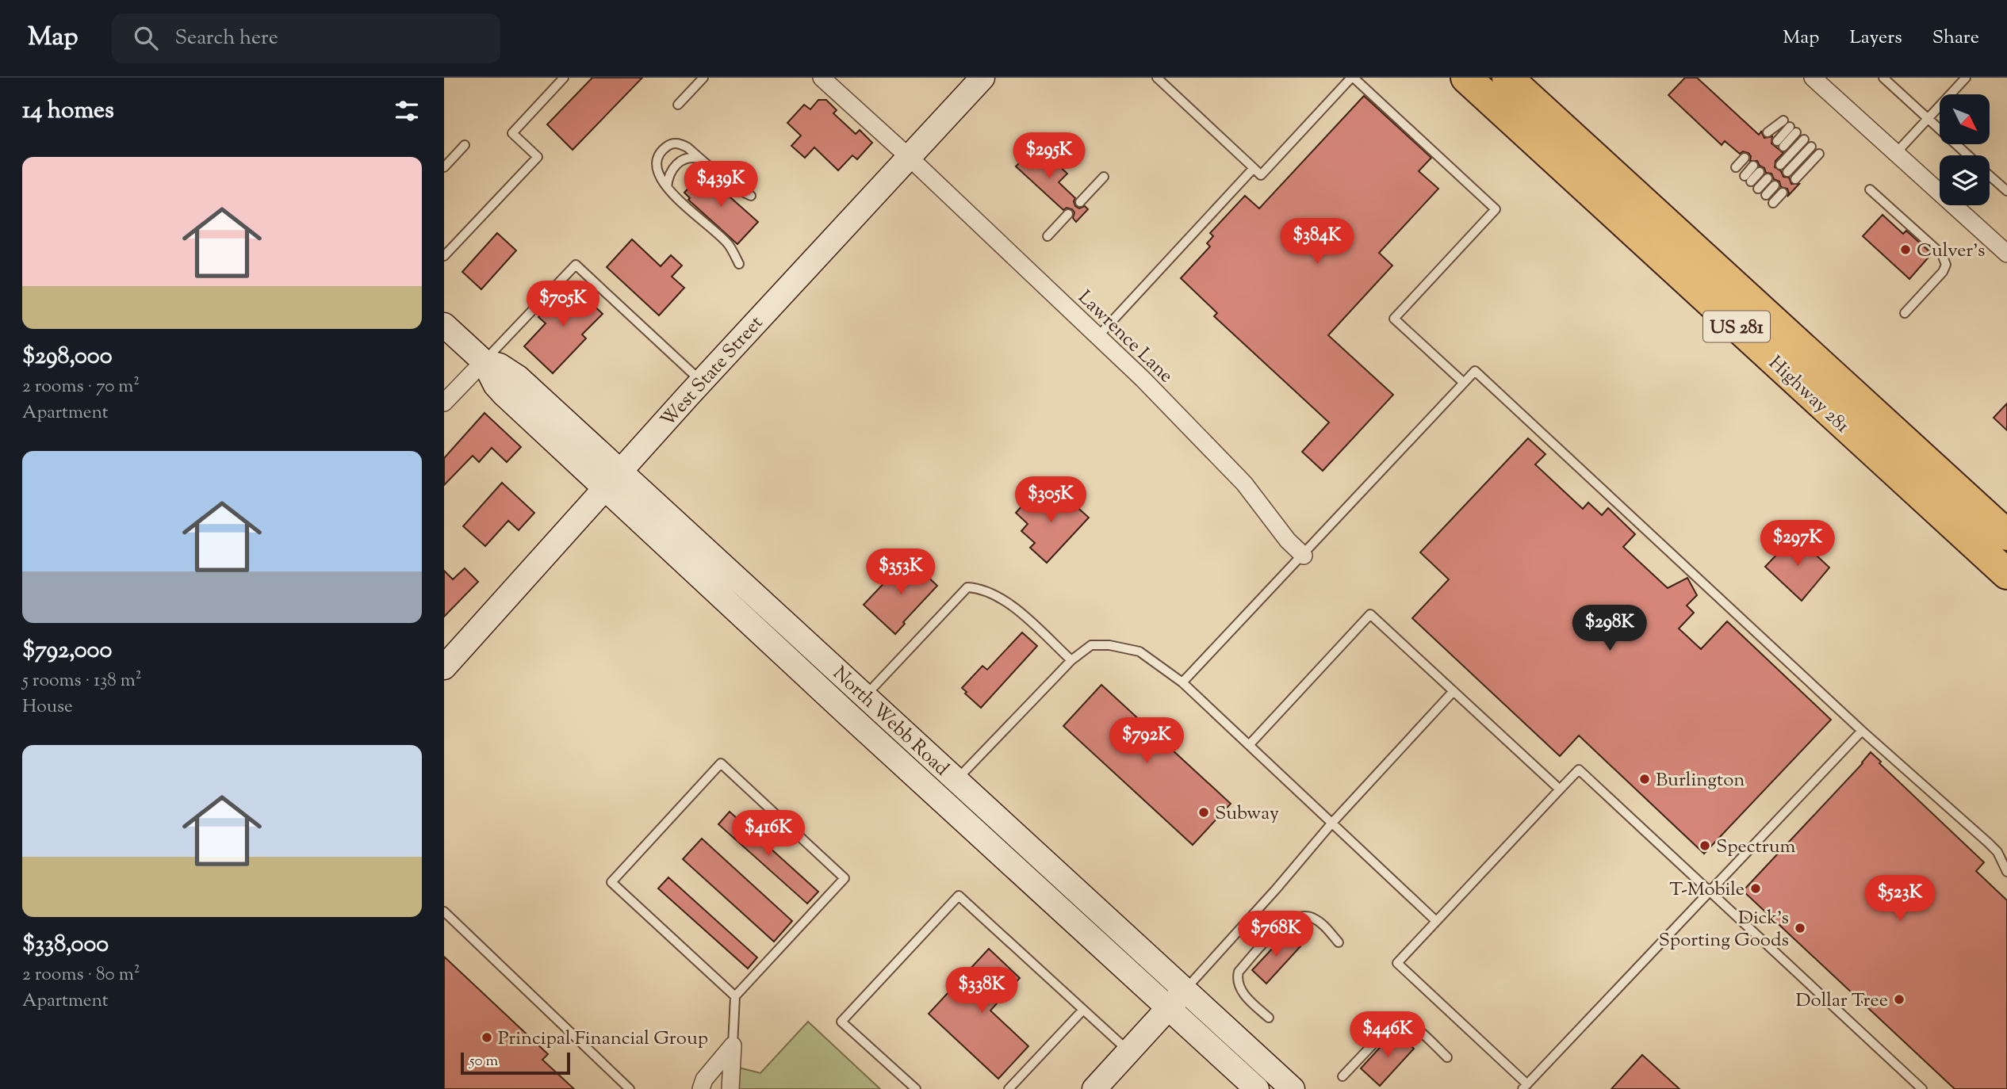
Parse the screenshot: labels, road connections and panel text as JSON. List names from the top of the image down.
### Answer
{
  "streets": {
    "highway": ["US 281", "Highway 281"],
    "main road": ["West State Street", "North Webb Road"],
    "street": ["Lawrence Lane"]
  },
  "crossings": [
    ["Lawrence Lane", "West State Street"],
    ["West State Street", "North Webb Road"]
  ],
  "places": [
    "Culver's",
    "Burlington",
    "Subway",
    "Spectrum",
    "T-Mobile",
    "Dick's Sporting Goods",
    "Dollar Tree",
    "Principal Financial Group"
  ],
  "scale_bar": "50 m",
  "north": "bottom right",
  "page": {
    "header": "Map",
    "search": "Search here",
    "nav": ["Map", "Layers", "Share"],
    "heading": "14 homes",
    "price": [
      "$295K",
      "$439K",
      "$384K",
      "$705K",
      "$305K",
      "$297K",
      "$353K",
      "$298K",
      "$792K",
      "$416K",
      "$523K",
      "$768K",
      "$338K",
      "$446K"
    ],
    "list": [
      {
        "name": "$298,000",
        "note": "2 rooms · 70 m² · Apartment"
      },
      {
        "name": "$792,000",
        "note": "5 rooms · 138 m² · House"
      },
      {
        "name": "$338,000",
        "note": "2 rooms · 80 m² · Apartment"
      }
    ],
    "scale": "50 m"
  }
}
